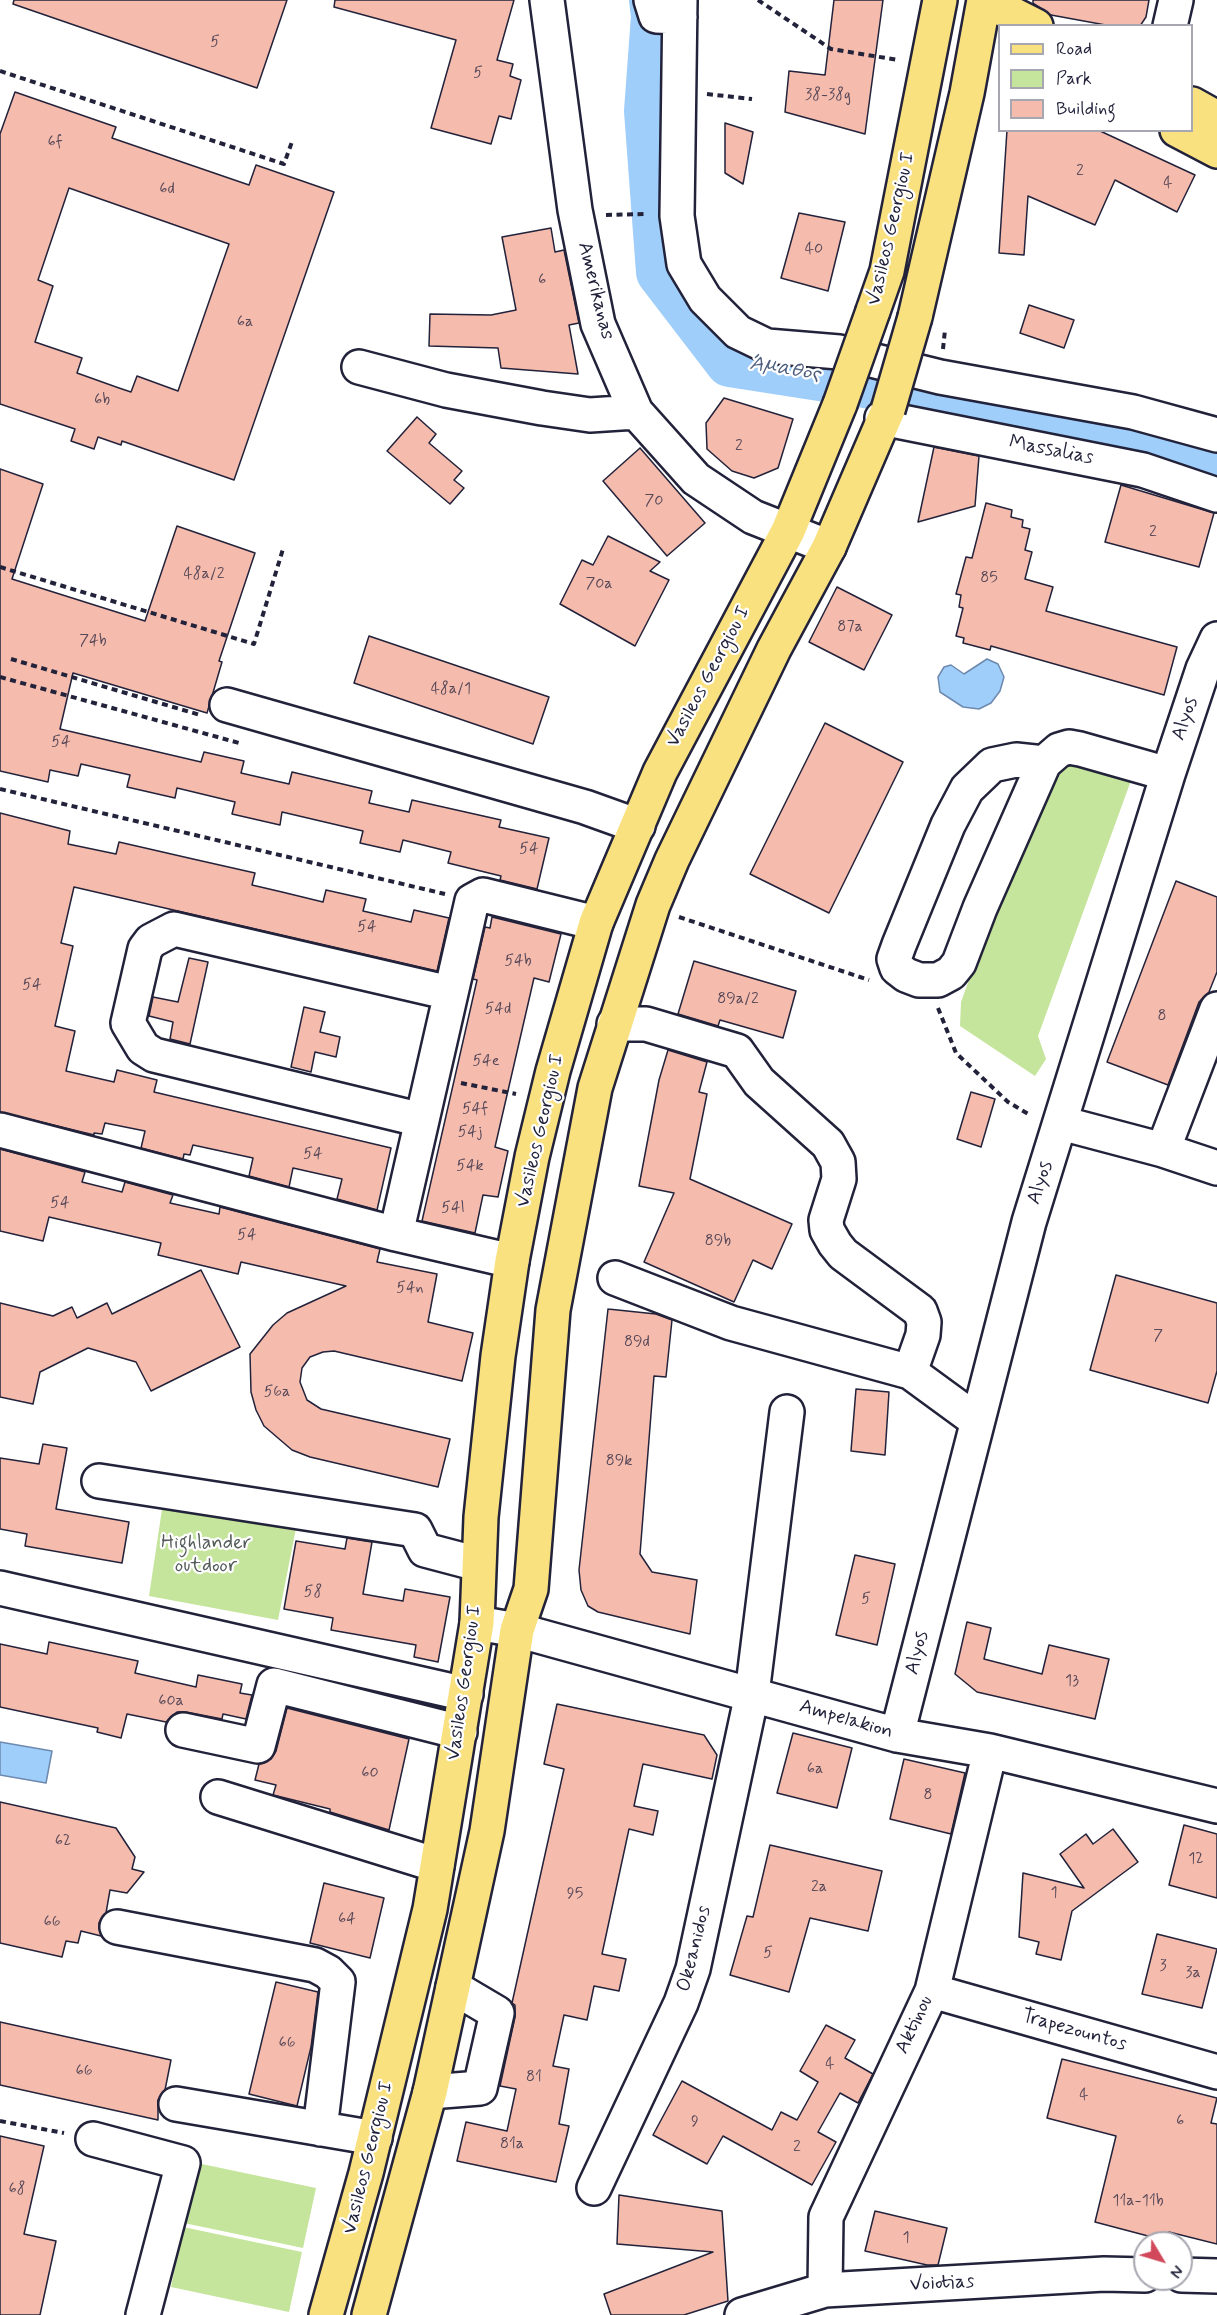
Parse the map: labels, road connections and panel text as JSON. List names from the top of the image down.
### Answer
{
  "streets": {
    "main road": ["Vasileos Georgiou I"],
    "street": [
      "Amerikanas",
      "Massalias",
      "Alyos",
      "Ampelakion",
      "Okeanidos",
      "Aktinou",
      "Trapezountos",
      "Voiotias"
    ]
  },
  "crossings": [
    ["Vasileos Georgiou I", "Amerikanas"],
    ["Vasileos Georgiou I", "Massalias"],
    ["Vasileos Georgiou I", "Ampelakion"],
    ["Alyos", "Ampelakion"],
    ["Ampelakion", "Okeanidos"],
    ["Ampelakion", "Aktinou"],
    ["Aktinou", "Trapezountos"],
    ["Aktinou", "Voiotias"]
  ],
  "water": ["Άμαθος"],
  "parks": ["Highlander outdoor"],
  "house_numbers": [
    "5",
    "5",
    "38-38g",
    "6f",
    "2",
    "4",
    "6d",
    "40",
    "6",
    "6a",
    "6b",
    "2",
    "70",
    "2",
    "48a/2",
    "85",
    "70a",
    "87a",
    "74b",
    "48a/1",
    "54",
    "54",
    "54",
    "54b",
    "54",
    "89a/2",
    "54d",
    "8",
    "54e",
    "54f",
    "54j",
    "54",
    "54k",
    "54",
    "54l",
    "54",
    "89b",
    "54n",
    "7",
    "89d",
    "56a",
    "89k",
    "58",
    "5",
    "13",
    "60a",
    "6a",
    "60",
    "8",
    "62",
    "12",
    "2a",
    "1",
    "95",
    "64",
    "66",
    "5",
    "3",
    "3a",
    "66",
    "4",
    "66",
    "81",
    "4",
    "6",
    "9",
    "81a",
    "2",
    "68",
    "11a-11b",
    "1"
  ],
  "legend": ["Road", "Park", "Building"],
  "north": "bottom right"
}
